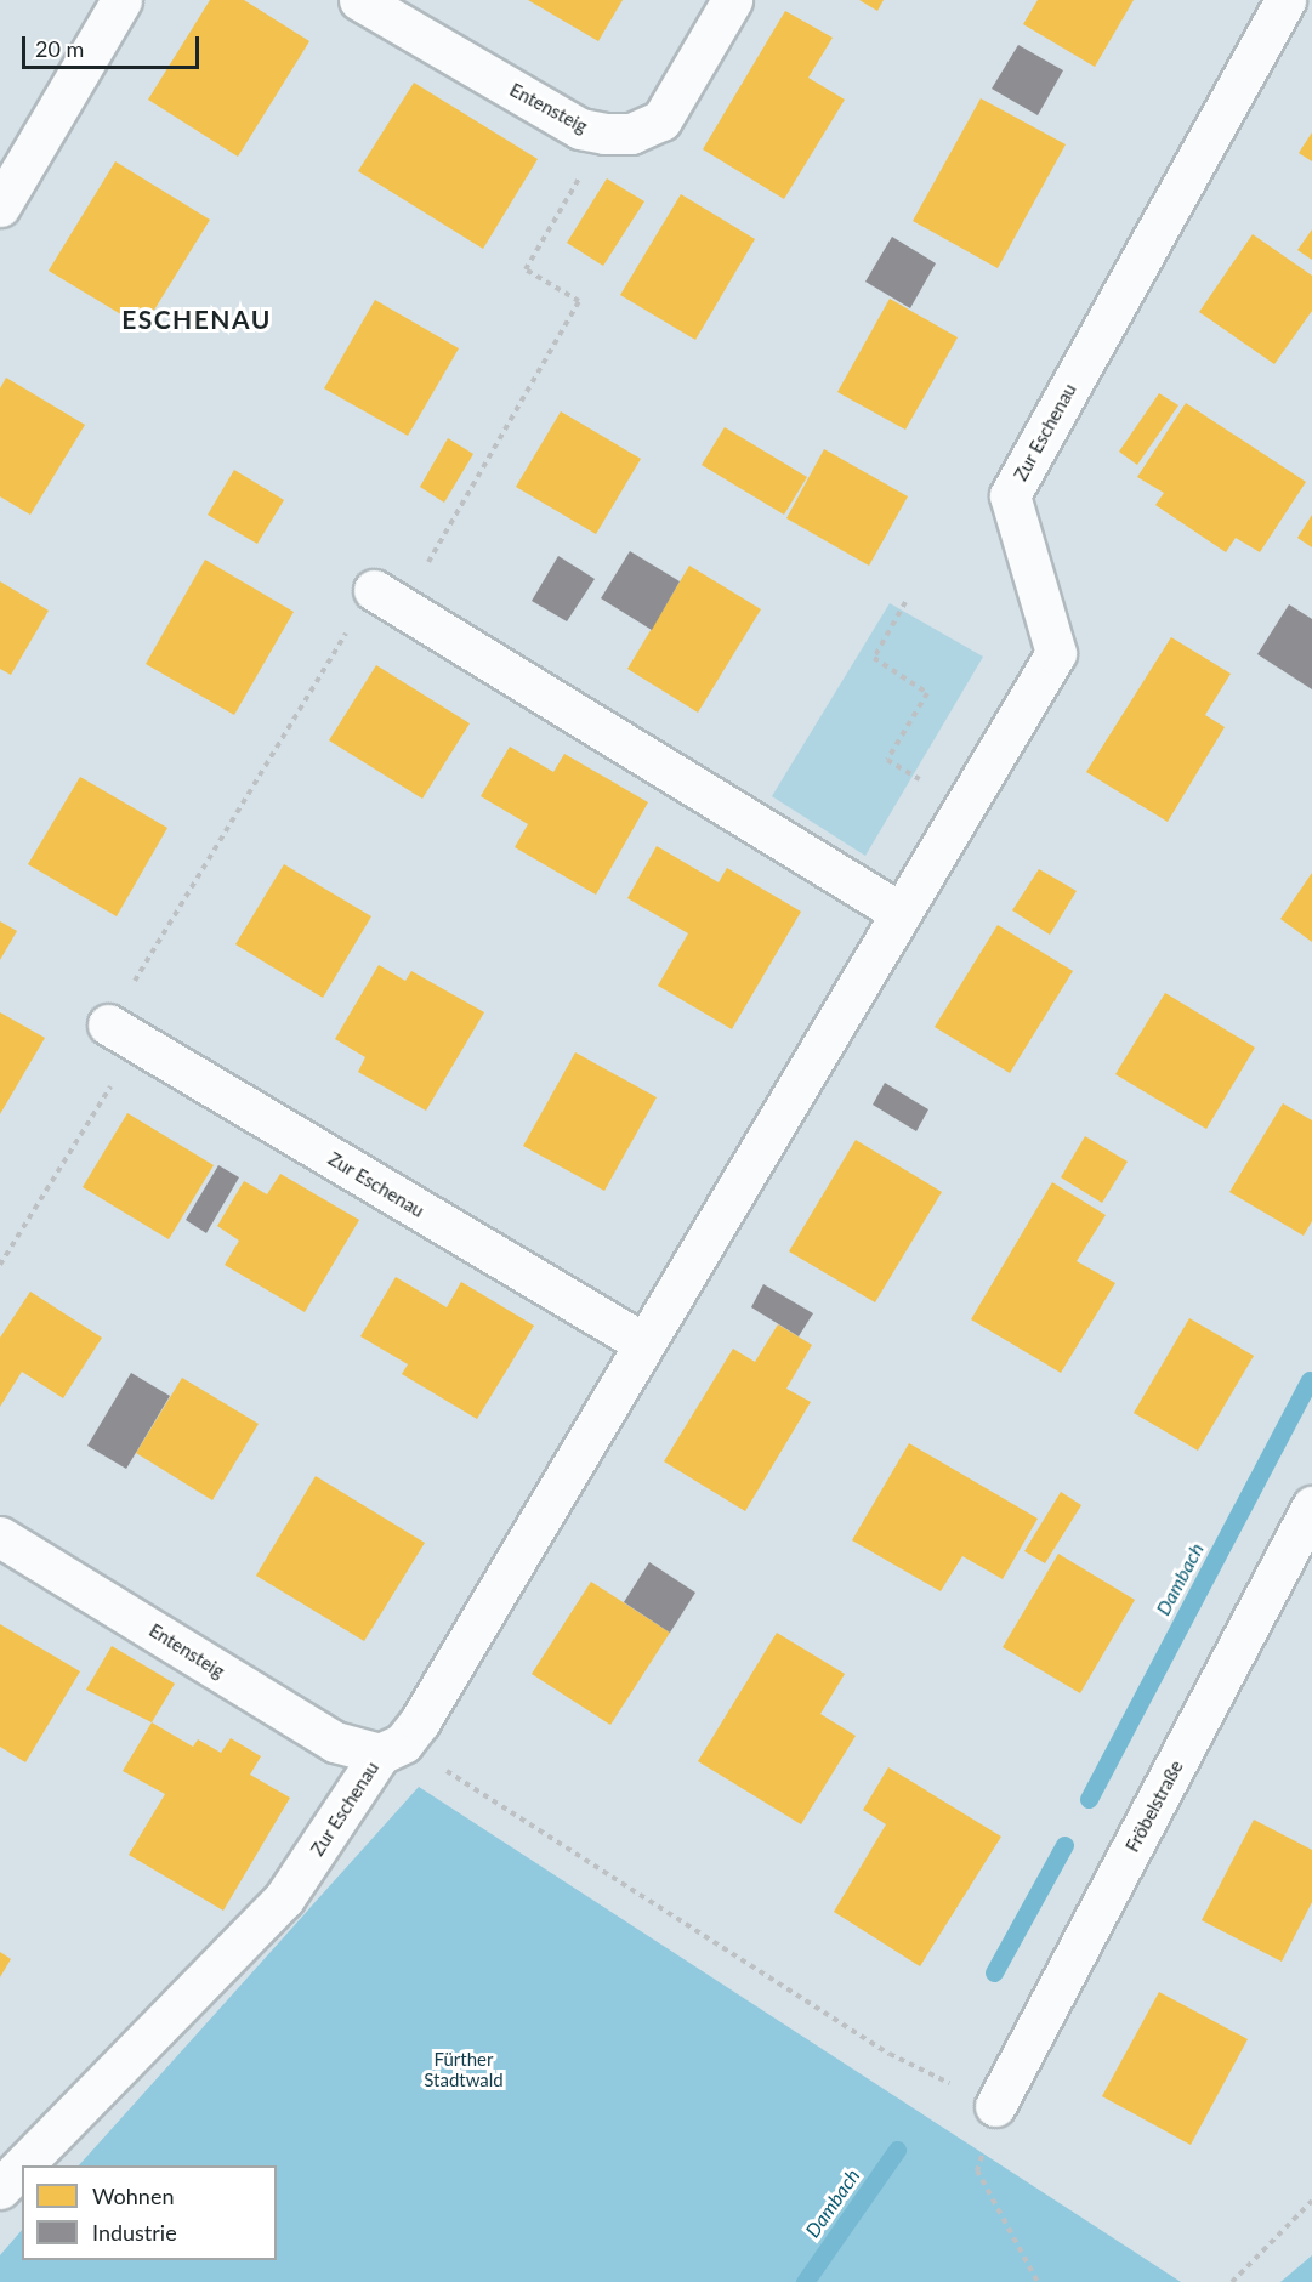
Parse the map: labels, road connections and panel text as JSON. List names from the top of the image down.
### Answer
{
  "streets": {
    "street": ["Entensteig", "Zur Eschenau", "Fröbelstraße"]
  },
  "crossings": [
    ["Entensteig", "Zur Eschenau"]
  ],
  "districts": ["ESCHENAU"],
  "water": ["Dambach"],
  "parks": ["Fürther Stadtwald"],
  "legend": ["Wohnen", "Industrie"],
  "scale_bar": "20 m"
}
